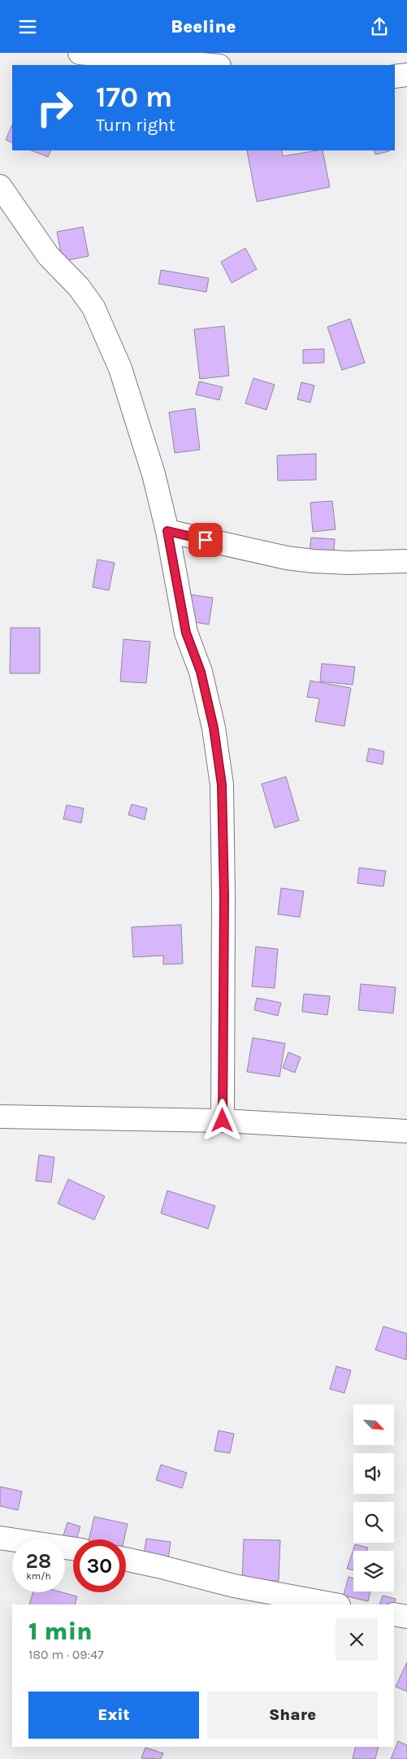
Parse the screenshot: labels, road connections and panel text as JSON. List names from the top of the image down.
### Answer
{
  "north": "bottom right",
  "page": {
    "header": "Beeline",
    "turn": ["170 m", "Turn right"],
    "speed": "28 km/h",
    "limit": "30",
    "heading": ["1 min", "180 m · 09:47"],
    "buttons": ["Exit", "Share"]
  }
}
